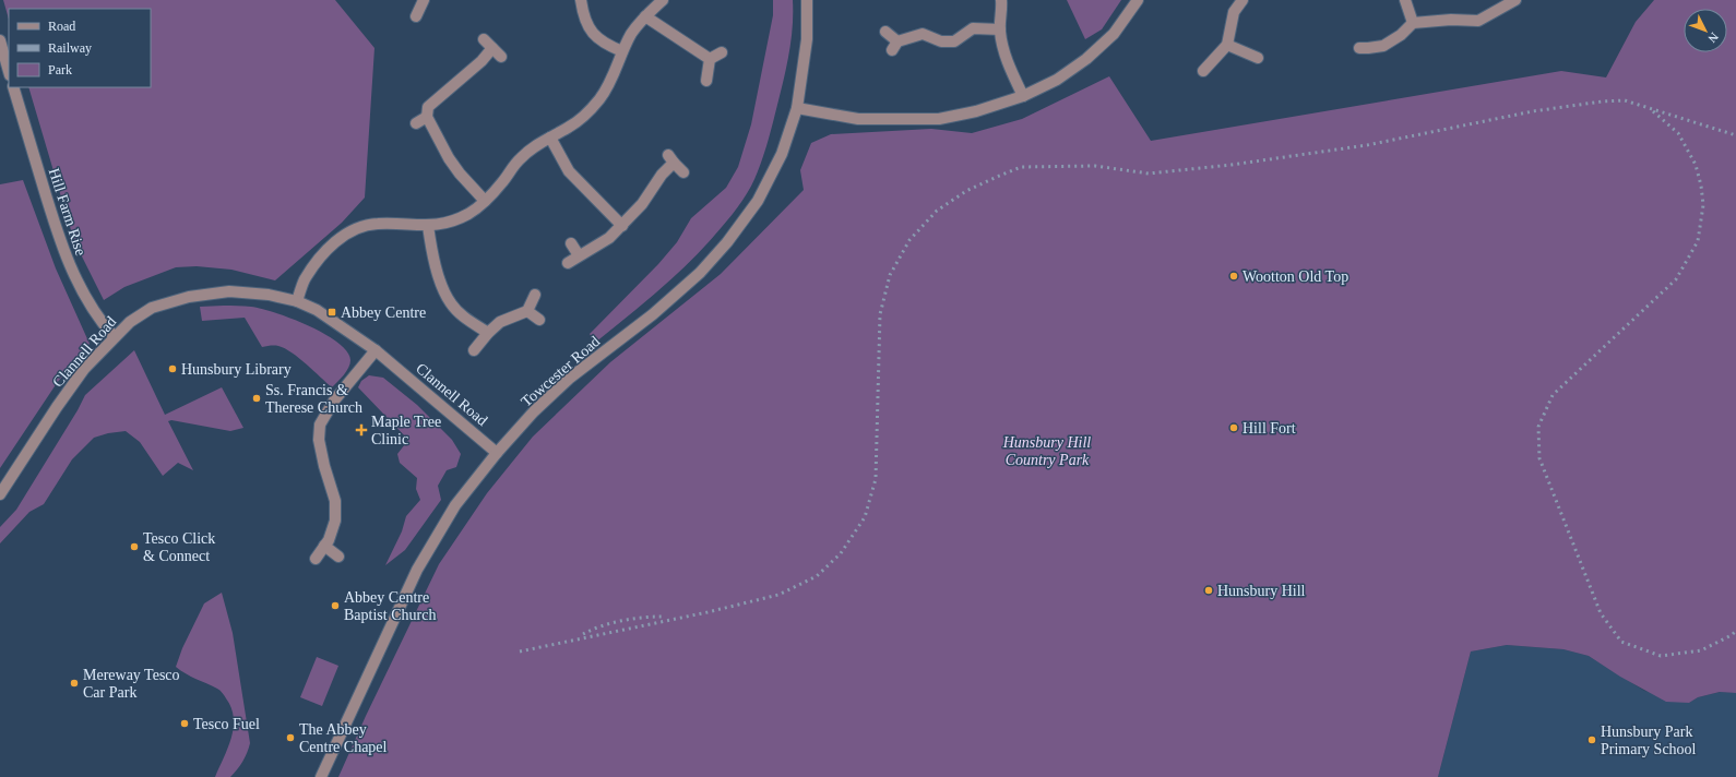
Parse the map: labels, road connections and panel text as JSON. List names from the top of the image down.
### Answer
{
  "streets": {
    "street": ["Hill Farm Rise", "Clannell Road", "Towcester Road"]
  },
  "crossings": [
    ["Hill Farm Rise", "Clannell Road"],
    ["Clannell Road", "Towcester Road"]
  ],
  "parks": ["Hunsbury Hill Country Park"],
  "places": {
    "other": [
      "Wootton Old Top",
      "Hunsbury Library",
      "Ss. Francis & Therese Church",
      "Hill Fort",
      "Tesco Click & Connect",
      "Hunsbury Hill",
      "Abbey Centre Baptist Church",
      "Mereway Tesco Car Park",
      "Tesco Fuel",
      "The Abbey Centre Chapel",
      "Hunsbury Park Primary School"
    ],
    "transit": ["Abbey Centre"],
    "health": ["Maple Tree Clinic"]
  },
  "legend": ["Road", "Railway", "Park"],
  "north": "bottom right"
}
